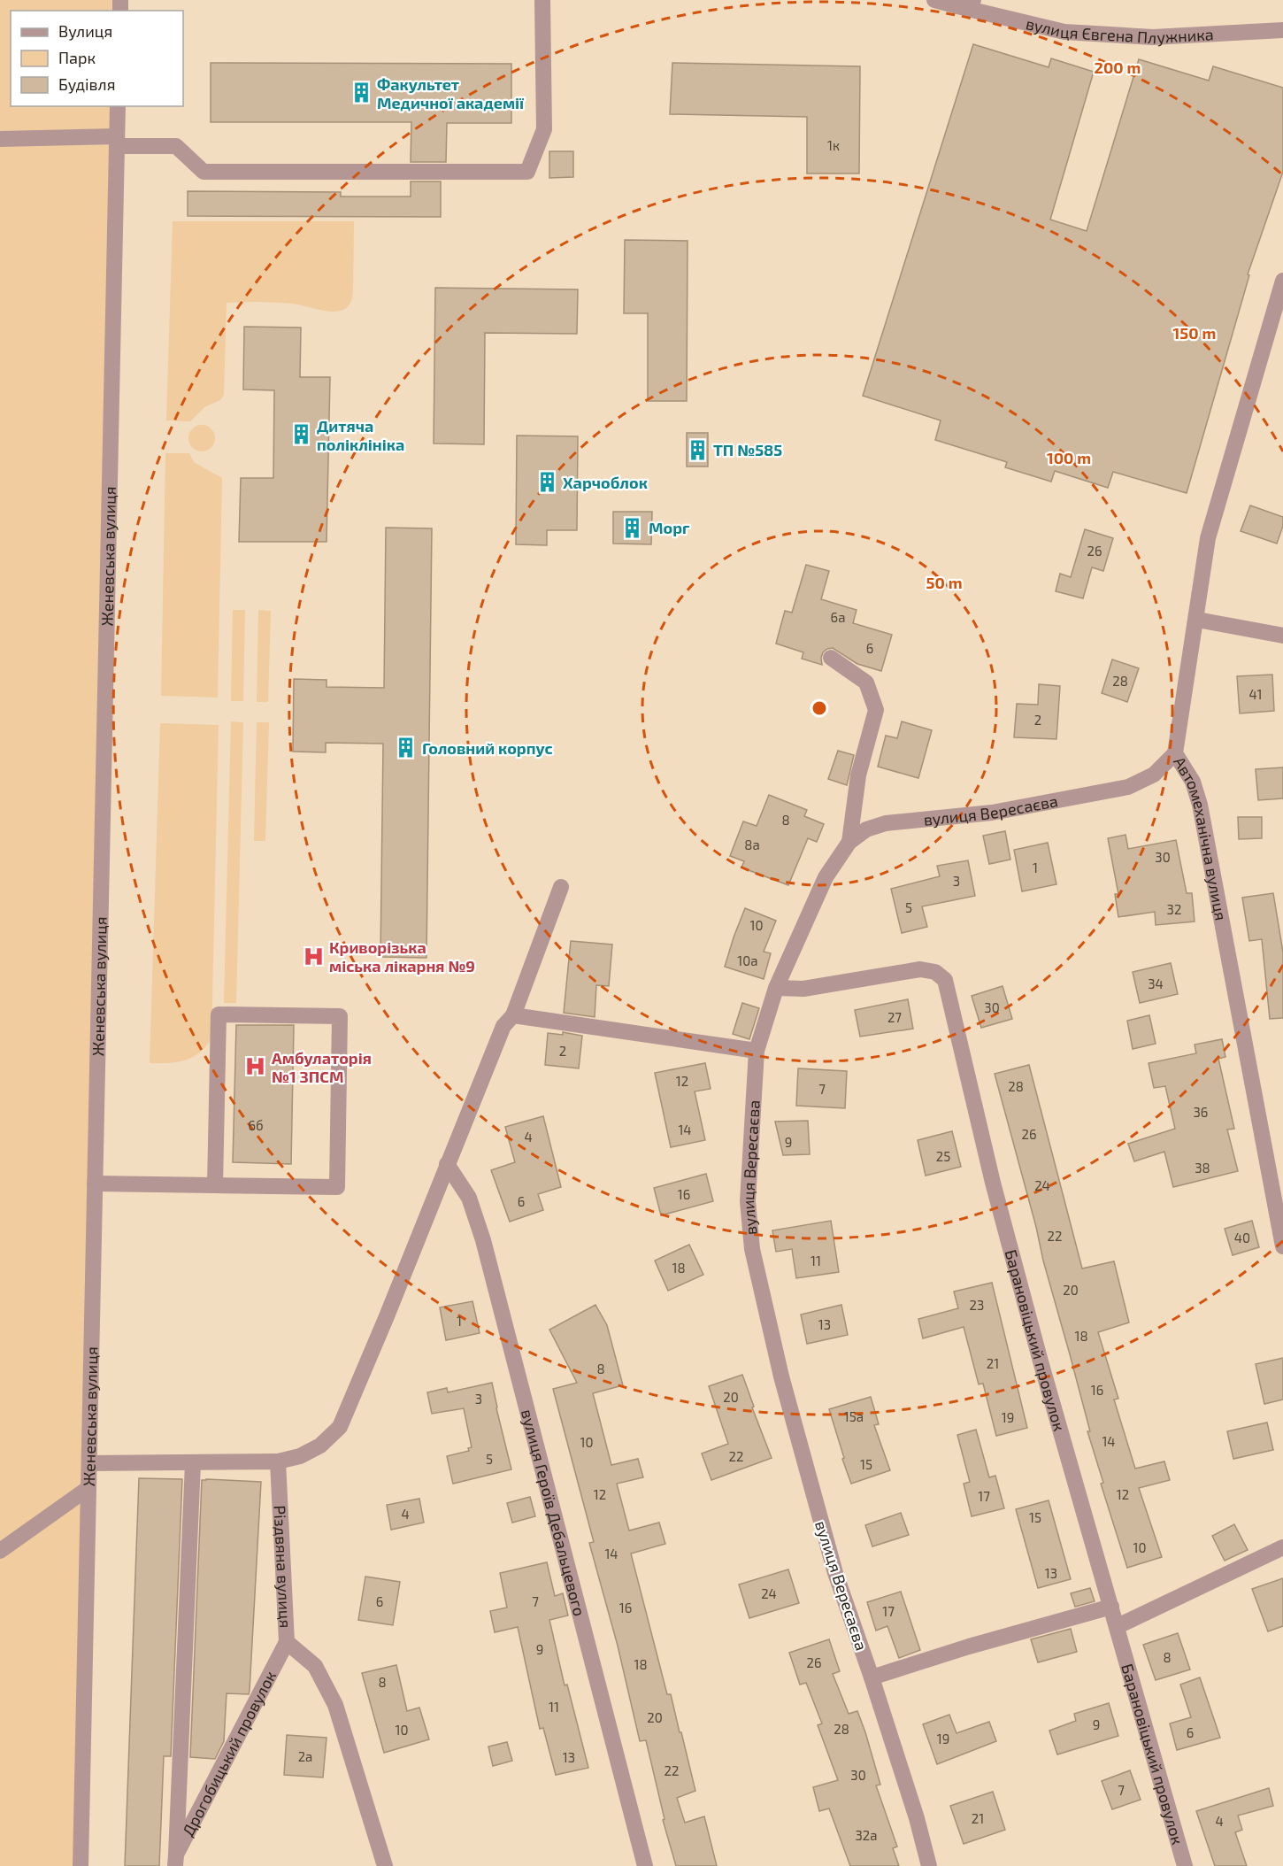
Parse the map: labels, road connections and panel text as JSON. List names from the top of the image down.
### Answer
{
  "streets": {
    "street": [
      "вулиця Євгена Плужника",
      "Женевська вулиця",
      "вулиця Вересаєва",
      "Автомеханічна вулиця",
      "Барановіцький провулок",
      "вулиця Героїв Дебальцевого",
      "Різдвяна вулиця",
      "Дрогобицький провулок"
    ]
  },
  "crossings": [
    ["вулиця Вересаєва", "Автомеханічна вулиця"],
    ["вулиця Вересаєва", "Барановіцький провулок"],
    ["Різдвяна вулиця", "Дрогобицький провулок"]
  ],
  "places": {
    "building": [
      "Факультет Медичної академії",
      "Дитяча поліклініка",
      "ТП №585",
      "Харчоблок",
      "Морг",
      "Головний корпус"
    ],
    "hospital": ["Криворізька міська лікарня №9", "Амбулаторія №1 ЗПСМ"]
  },
  "house_numbers": [
    "1к",
    "26",
    "6а",
    "6",
    "28",
    "41",
    "2",
    "8",
    "8а",
    "30",
    "1",
    "3",
    "5",
    "32",
    "10",
    "10а",
    "34",
    "30",
    "27",
    "2",
    "12",
    "28",
    "7",
    "36",
    "6б",
    "14",
    "26",
    "4",
    "9",
    "25",
    "38",
    "24",
    "16",
    "6",
    "22",
    "40",
    "11",
    "18",
    "20",
    "23",
    "1",
    "13",
    "18",
    "21",
    "8",
    "16",
    "20",
    "3",
    "15а",
    "19",
    "14",
    "10",
    "22",
    "5",
    "15",
    "12",
    "12",
    "17",
    "4",
    "15",
    "10",
    "14",
    "13",
    "24",
    "6",
    "7",
    "16",
    "17",
    "9",
    "8",
    "26",
    "18",
    "8",
    "11",
    "20",
    "9",
    "28",
    "10",
    "6",
    "19",
    "2а",
    "13",
    "22",
    "30",
    "7",
    "21",
    "4",
    "32а"
  ],
  "legend": ["Вулиця", "Парк", "Будівля"],
  "rings": [
    "200 m",
    "150 m",
    "100 m",
    "50 m"
  ]
}
